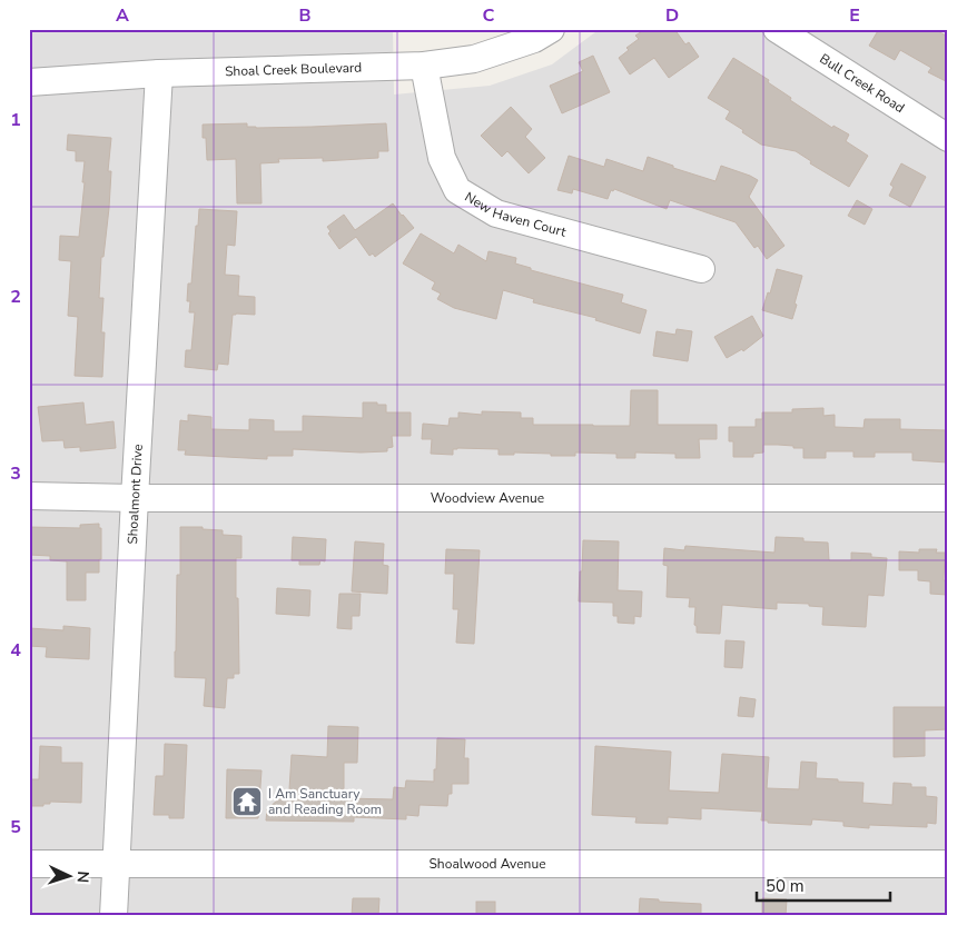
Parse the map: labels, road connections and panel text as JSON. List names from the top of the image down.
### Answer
{
  "streets": {
    "street": [
      "Shoal Creek Boulevard",
      "Bull Creek Road",
      "New Haven Court",
      "Shoalmont Drive",
      "Woodview Avenue",
      "Shoalwood Avenue"
    ]
  },
  "crossings": [
    ["Shoal Creek Boulevard", "New Haven Court"],
    ["Shoal Creek Boulevard", "Shoalmont Drive"],
    ["Shoalmont Drive", "Woodview Avenue"],
    ["Shoalmont Drive", "Shoalwood Avenue"]
  ],
  "places": {
    "temple": ["I Am Sanctuary and Reading Room"]
  },
  "scale_bar": "50 m",
  "north": "right",
  "grid": {
    "columns": [
      "A",
      "B",
      "C",
      "D",
      "E"
    ],
    "rows": [
      "1",
      "2",
      "3",
      "4",
      "5"
    ]
  }
}
